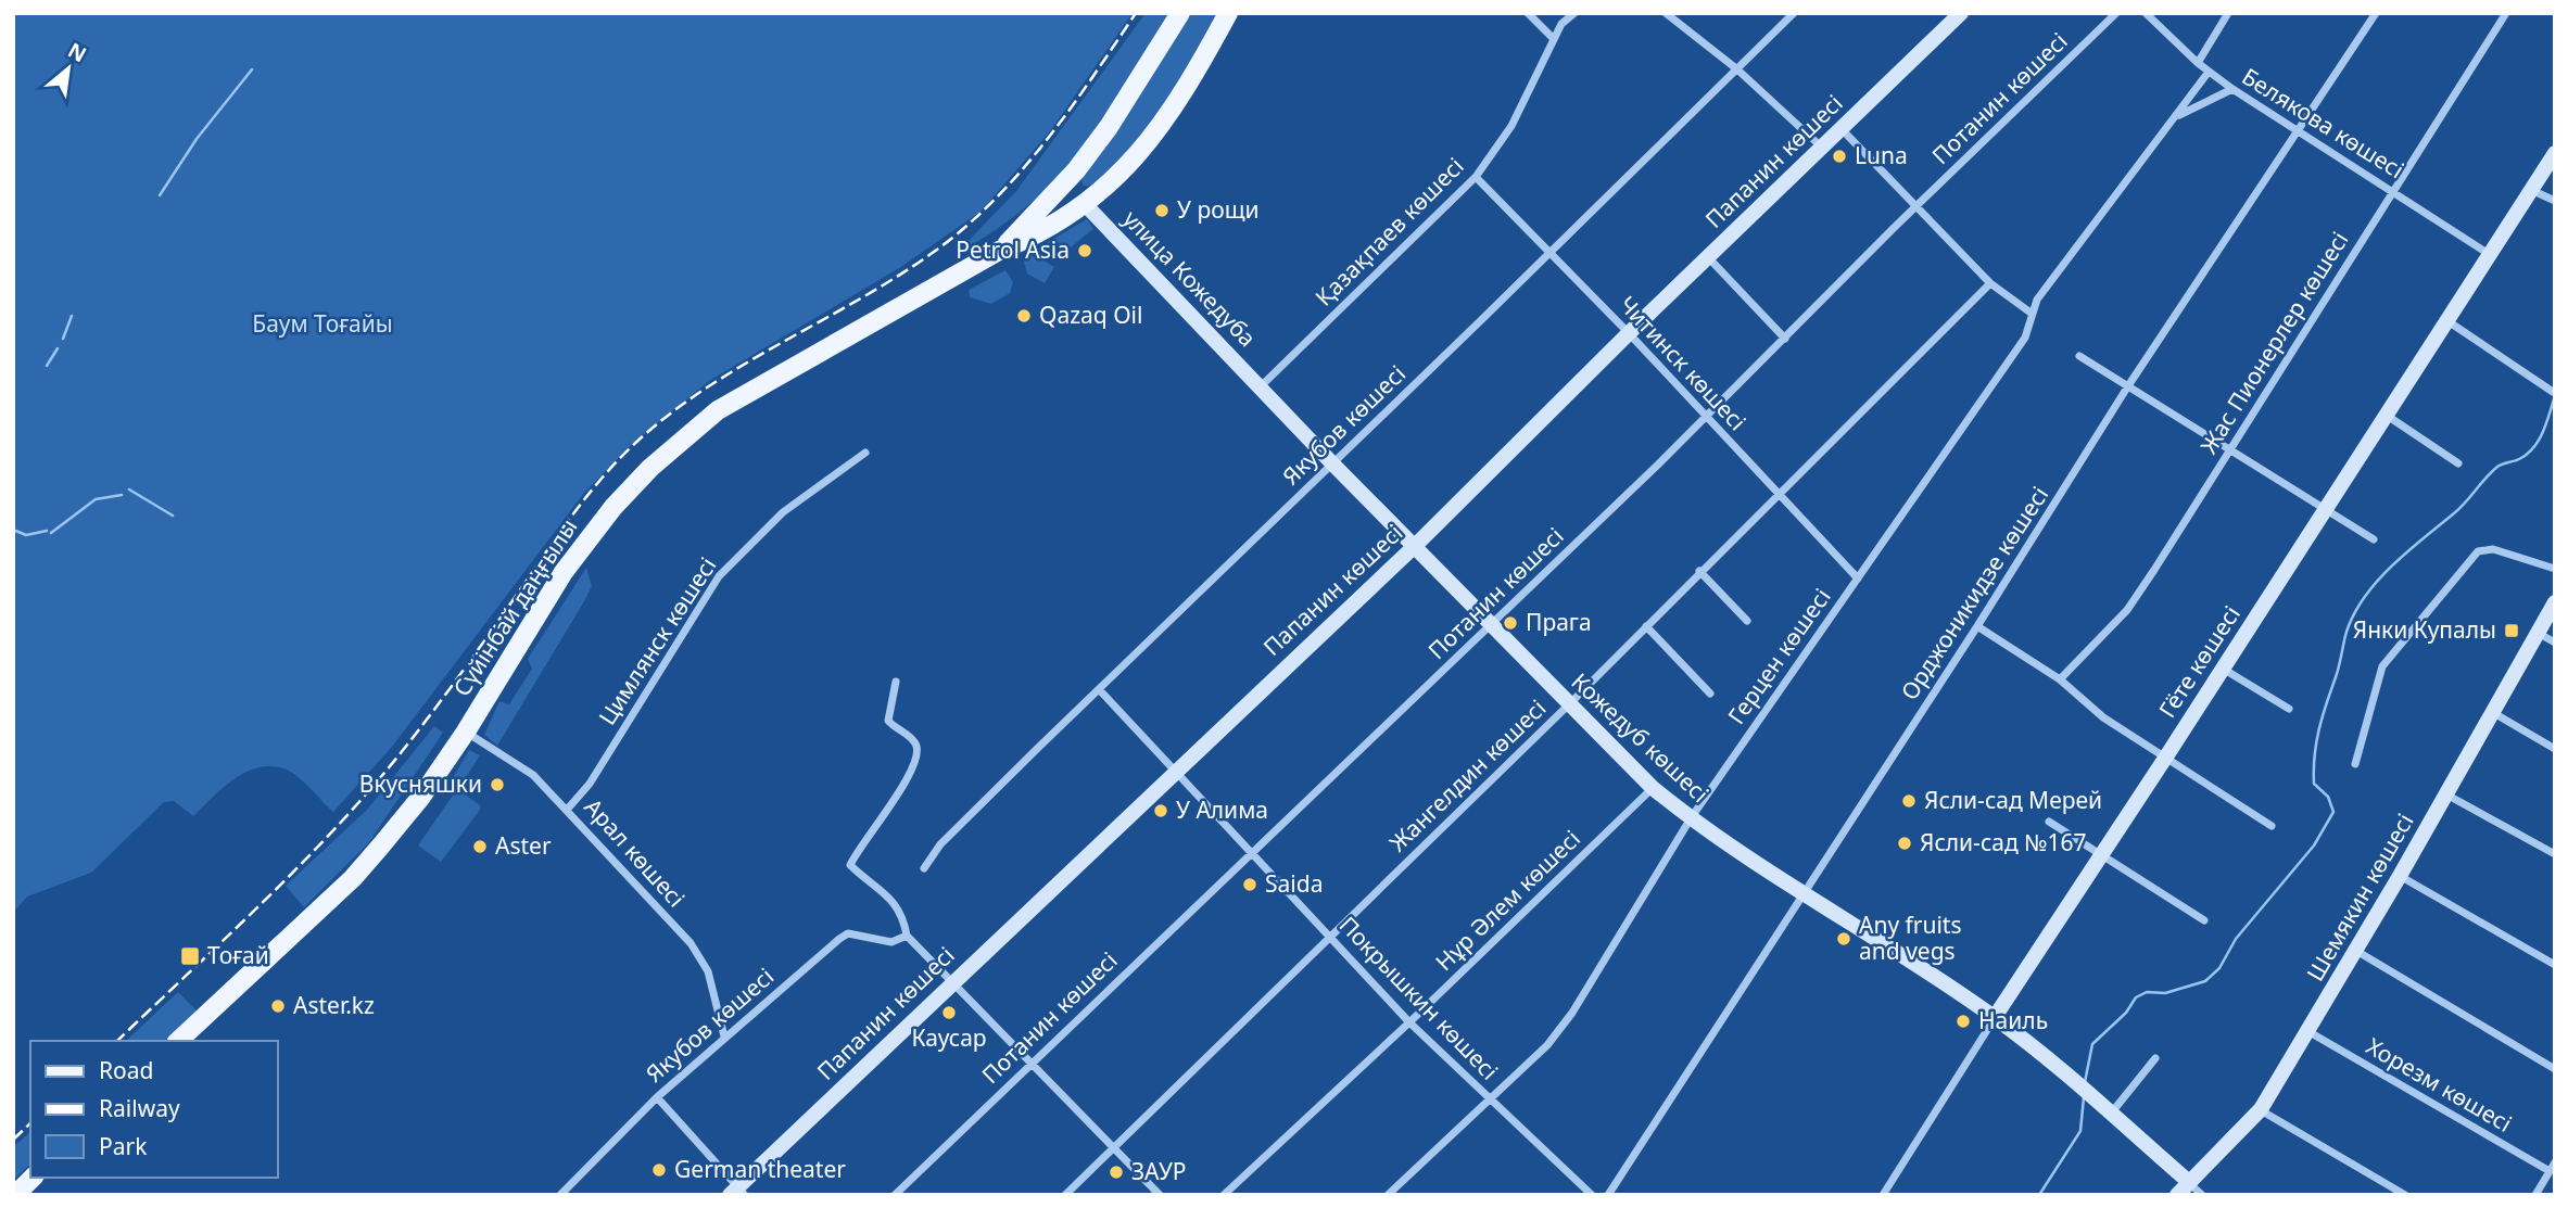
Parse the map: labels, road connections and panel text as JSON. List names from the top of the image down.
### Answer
{
  "streets": {
    "main road": ["Сүйінбай даңғылы"],
    "street": [
      "Потанин көшесі",
      "Белякова көшесі",
      "Папанин көшесі",
      "Қазақпаев көшесі",
      "улица Кожедуба",
      "Жас Пионерлер көшесі",
      "Читинск көшесі",
      "Якубов көшесі",
      "Орджоникидзе көшесі",
      "Цимлянск көшесі",
      "Герцен көшесі",
      "Гёте көшесі",
      "Кожедуб көшесі",
      "Жангелдин көшесі",
      "Арал көшесі",
      "Шемякин көшесі",
      "Нұр Әлем көшесі",
      "Покрышкин көшесі",
      "Хорезм көшесі"
    ]
  },
  "crossings": [
    ["Потанин көшесі", "Читинск көшесі"],
    ["Потанин көшесі", "Кожедуб көшесі"],
    ["Потанин көшесі", "Покрышкин көшесі"],
    ["Белякова көшесі", "Жас Пионерлер көшесі"],
    ["Белякова көшесі", "Орджоникидзе көшесі"],
    ["Белякова көшесі", "Герцен көшесі"],
    ["Белякова көшесі", "Гёте көшесі"],
    ["Папанин көшесі", "Читинск көшесі"],
    ["Папанин көшесі", "Кожедуб көшесі"],
    ["Папанин көшесі", "Покрышкин көшесі"],
    ["Қазақпаев көшесі", "улица Кожедуба"],
    ["Қазақпаев көшесі", "Читинск көшесі"],
    ["Қазақпаев көшесі", "Кожедуб көшесі"],
    ["улица Кожедуба", "Сүйінбай даңғылы"],
    ["улица Кожедуба", "Кожедуб көшесі"],
    ["Читинск көшесі", "Якубов көшесі"],
    ["Читинск көшесі", "Герцен көшесі"],
    ["Читинск көшесі", "Жангелдин көшесі"],
    ["Якубов көшесі", "Кожедуб көшесі"],
    ["Якубов көшесі", "Арал көшесі"],
    ["Якубов көшесі", "Покрышкин көшесі"],
    ["Орджоникидзе көшесі", "Кожедуб көшесі"],
    ["Сүйінбай даңғылы", "Арал көшесі"],
    ["Цимлянск көшесі", "Арал көшесі"],
    ["Герцен көшесі", "Кожедуб көшесі"],
    ["Герцен көшесі", "Покрышкин көшесі"],
    ["Гёте көшесі", "Кожедуб көшесі"],
    ["Кожедуб көшесі", "Жангелдин көшесі"],
    ["Кожедуб көшесі", "Нұр Әлем көшесі"],
    ["Жангелдин көшесі", "Покрышкин көшесі"],
    ["Шемякин көшесі", "Хорезм көшесі"],
    ["Нұр Әлем көшесі", "Покрышкин көшесі"]
  ],
  "parks": ["Баум Тоғайы"],
  "places": {
    "other": [
      "Luna",
      "У рощи",
      "Petrol Asia",
      "Qazaq Oil",
      "Прага",
      "Вкусняшки",
      "Ясли-сад Мерей",
      "У Алима",
      "Ясли-сад №167",
      "Aster",
      "Saida",
      "Any fruits and vegs",
      "Aster.kz",
      "Каусар",
      "Наиль",
      "German theater",
      "ЗАУР"
    ],
    "transit": ["Янки Купалы", "Тоғай"]
  },
  "legend": ["Road", "Railway", "Park"],
  "north": "top right"
}
